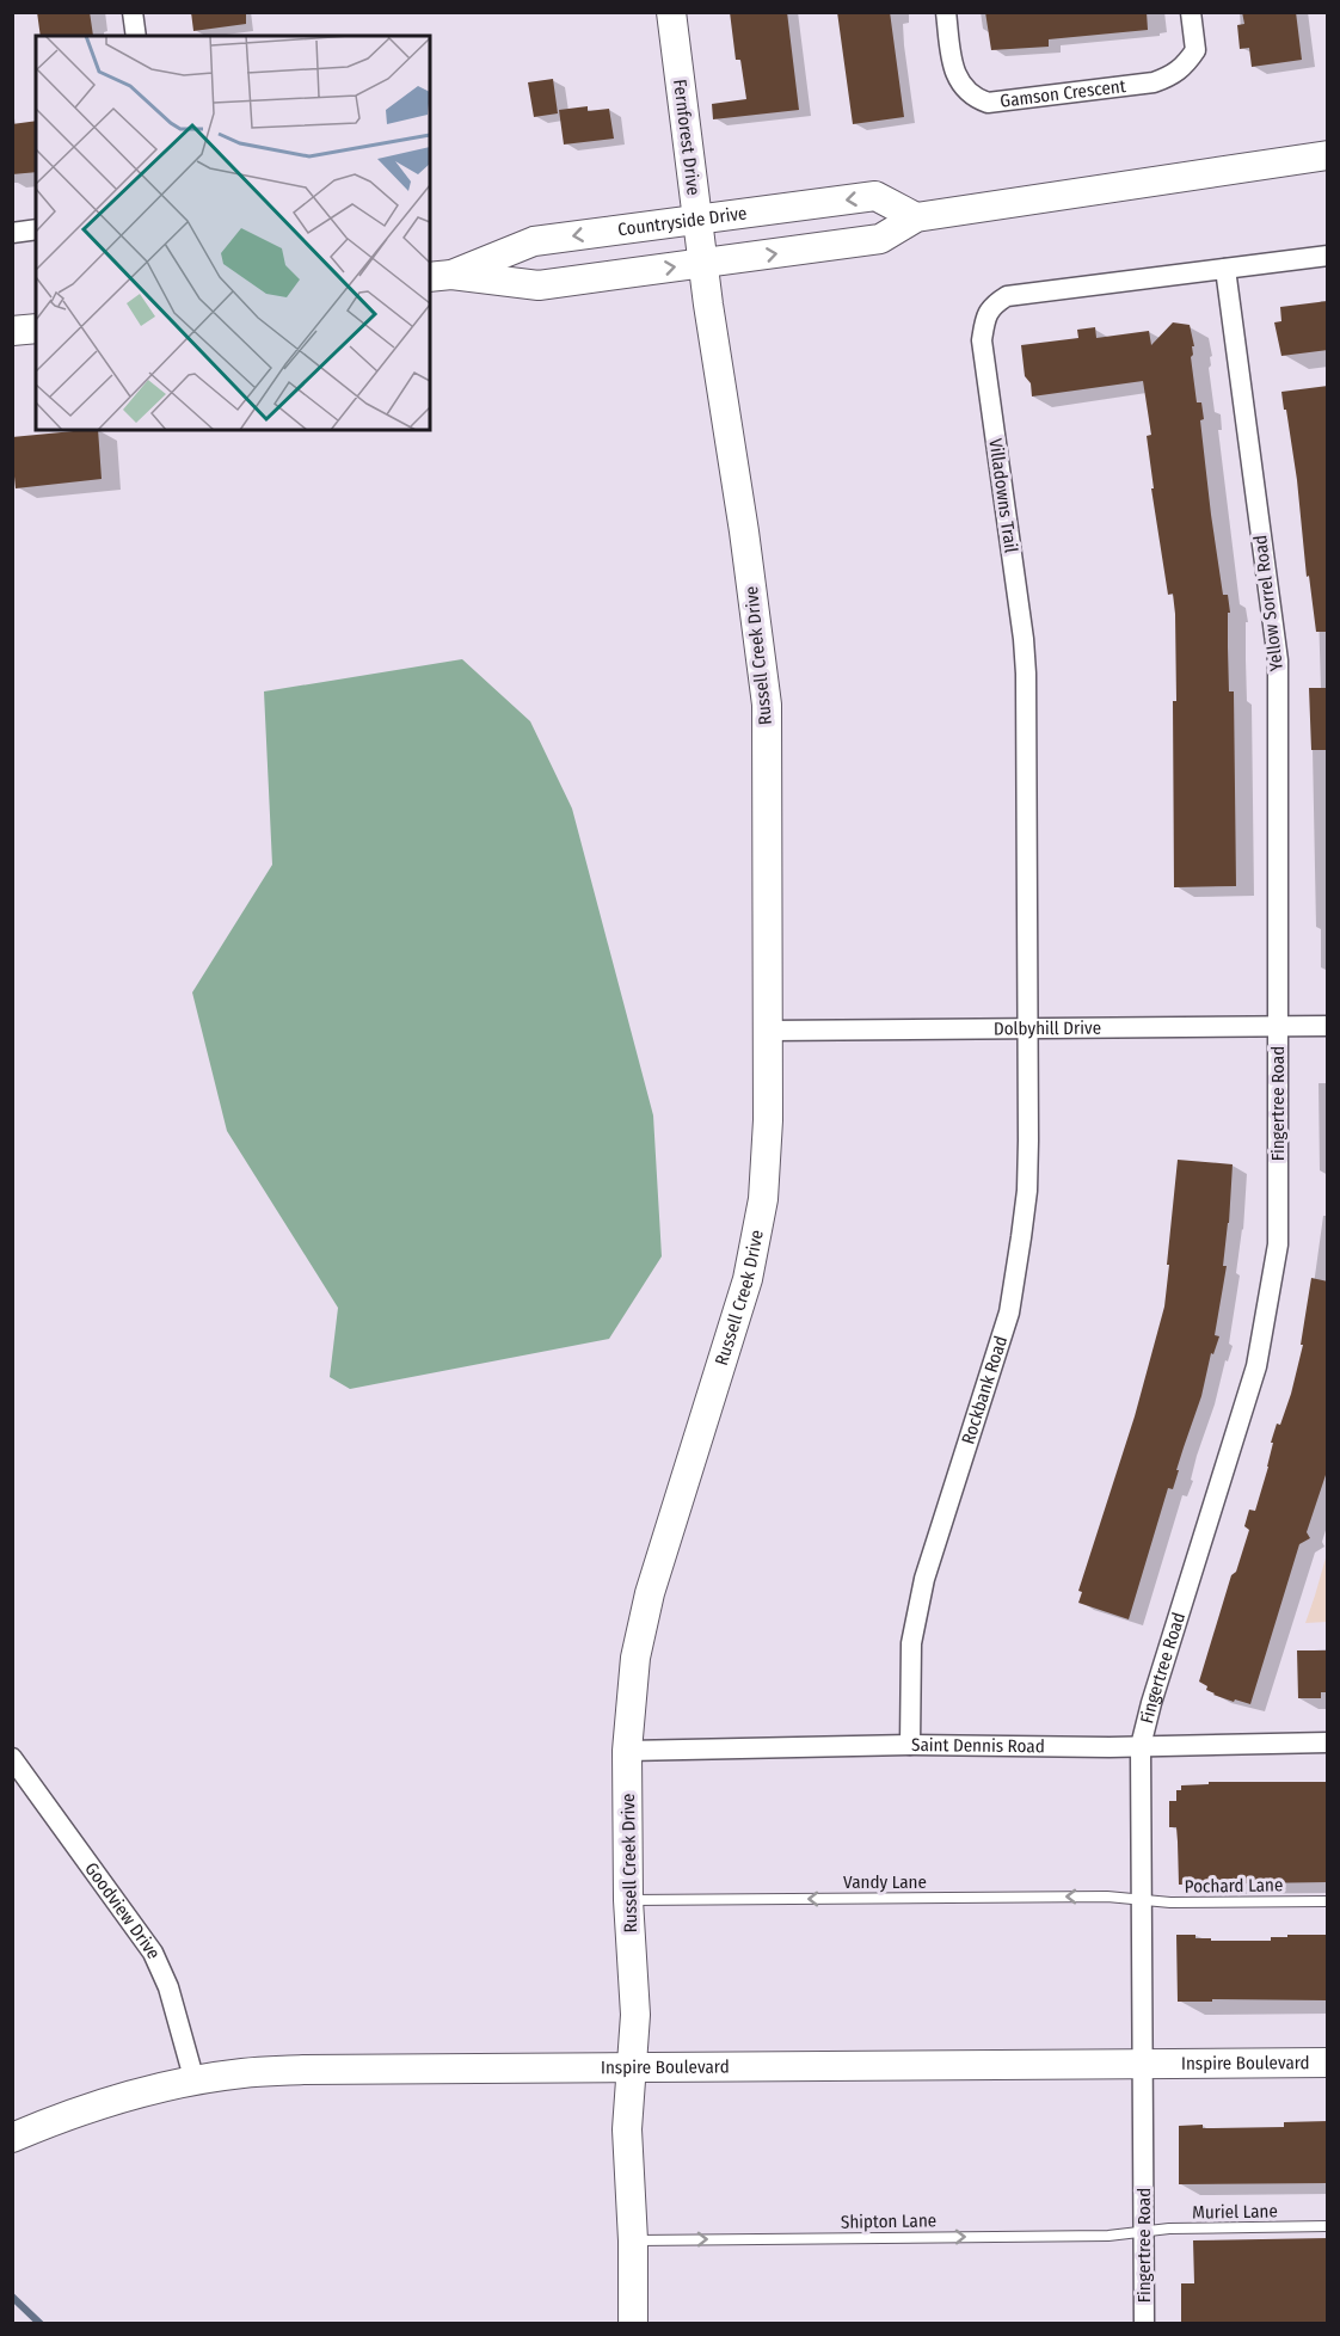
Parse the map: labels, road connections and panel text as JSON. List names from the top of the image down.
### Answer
{
  "streets": {
    "street": [
      "Gamson Crescent",
      "Fernforest Drive",
      "Countryside Drive",
      "Villadowns Trail",
      "Yellow Sorrel Road",
      "Russell Creek Drive",
      "Dolbyhill Drive",
      "Fingertree Road",
      "Rockbank Road",
      "Saint Dennis Road",
      "Goodview Drive",
      "Inspire Boulevard"
    ],
    "lane": [
      "Vandy Lane",
      "Pochard Lane",
      "Muriel Lane",
      "Shipton Lane"
    ]
  },
  "crossings": [
    ["Fernforest Drive", "Countryside Drive"],
    ["Fernforest Drive", "Russell Creek Drive"],
    ["Countryside Drive", "Russell Creek Drive"],
    ["Villadowns Trail", "Yellow Sorrel Road"],
    ["Villadowns Trail", "Dolbyhill Drive"],
    ["Villadowns Trail", "Rockbank Road"],
    ["Yellow Sorrel Road", "Dolbyhill Drive"],
    ["Yellow Sorrel Road", "Fingertree Road"],
    ["Russell Creek Drive", "Dolbyhill Drive"],
    ["Russell Creek Drive", "Saint Dennis Road"],
    ["Russell Creek Drive", "Vandy Lane"],
    ["Russell Creek Drive", "Inspire Boulevard"],
    ["Russell Creek Drive", "Shipton Lane"],
    ["Dolbyhill Drive", "Fingertree Road"],
    ["Dolbyhill Drive", "Rockbank Road"],
    ["Fingertree Road", "Saint Dennis Road"],
    ["Fingertree Road", "Vandy Lane"],
    ["Fingertree Road", "Pochard Lane"],
    ["Fingertree Road", "Inspire Boulevard"],
    ["Fingertree Road", "Muriel Lane"],
    ["Fingertree Road", "Shipton Lane"],
    ["Rockbank Road", "Saint Dennis Road"],
    ["Vandy Lane", "Pochard Lane"],
    ["Goodview Drive", "Inspire Boulevard"],
    ["Muriel Lane", "Shipton Lane"]
  ],
  "one_way": ["Vandy Lane", "Shipton Lane"]
}
